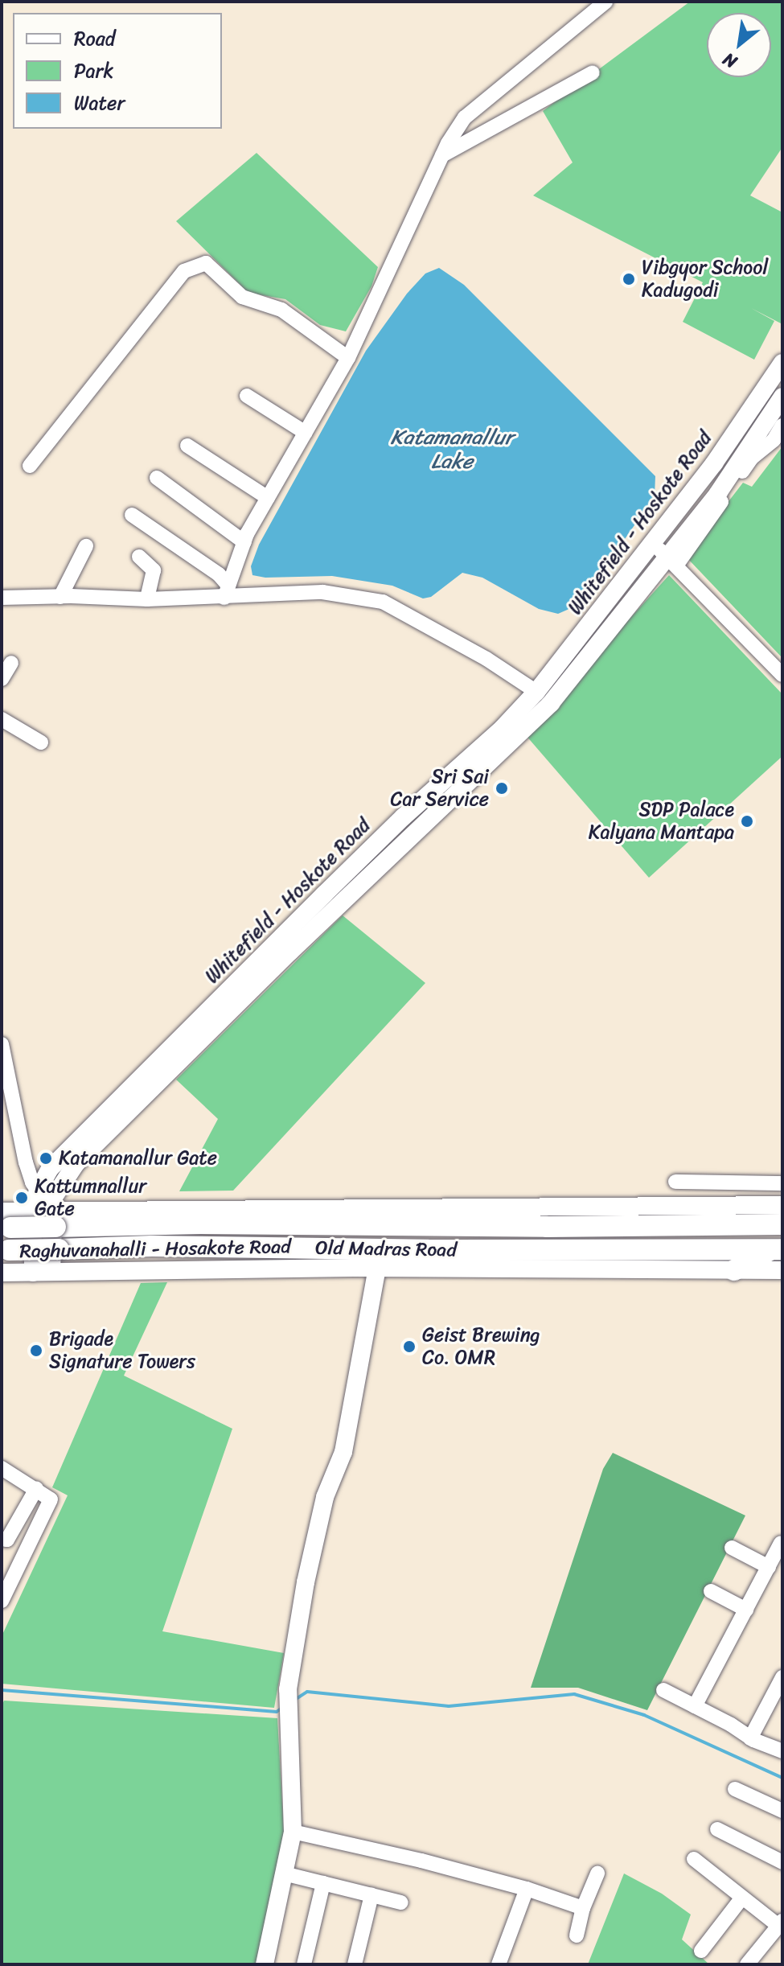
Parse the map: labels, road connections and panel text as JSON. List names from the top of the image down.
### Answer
{
  "streets": {
    "highway": ["Old Madras Road"],
    "main road": ["Whitefield - Hoskote Road", "Raghuvanahalli - Hosakote Road"]
  },
  "water": ["Katamanallur Lake"],
  "places": [
    "Vibgyor School Kadugodi",
    "Sri Sai Car Service",
    "SDP Palace Kalyana Mantapa",
    "Katamanallur Gate",
    "Kattumnallur Gate",
    "Geist Brewing Co. OMR",
    "Brigade Signature Towers"
  ],
  "legend": ["Road", "Park", "Water"],
  "north": "bottom left"
}
